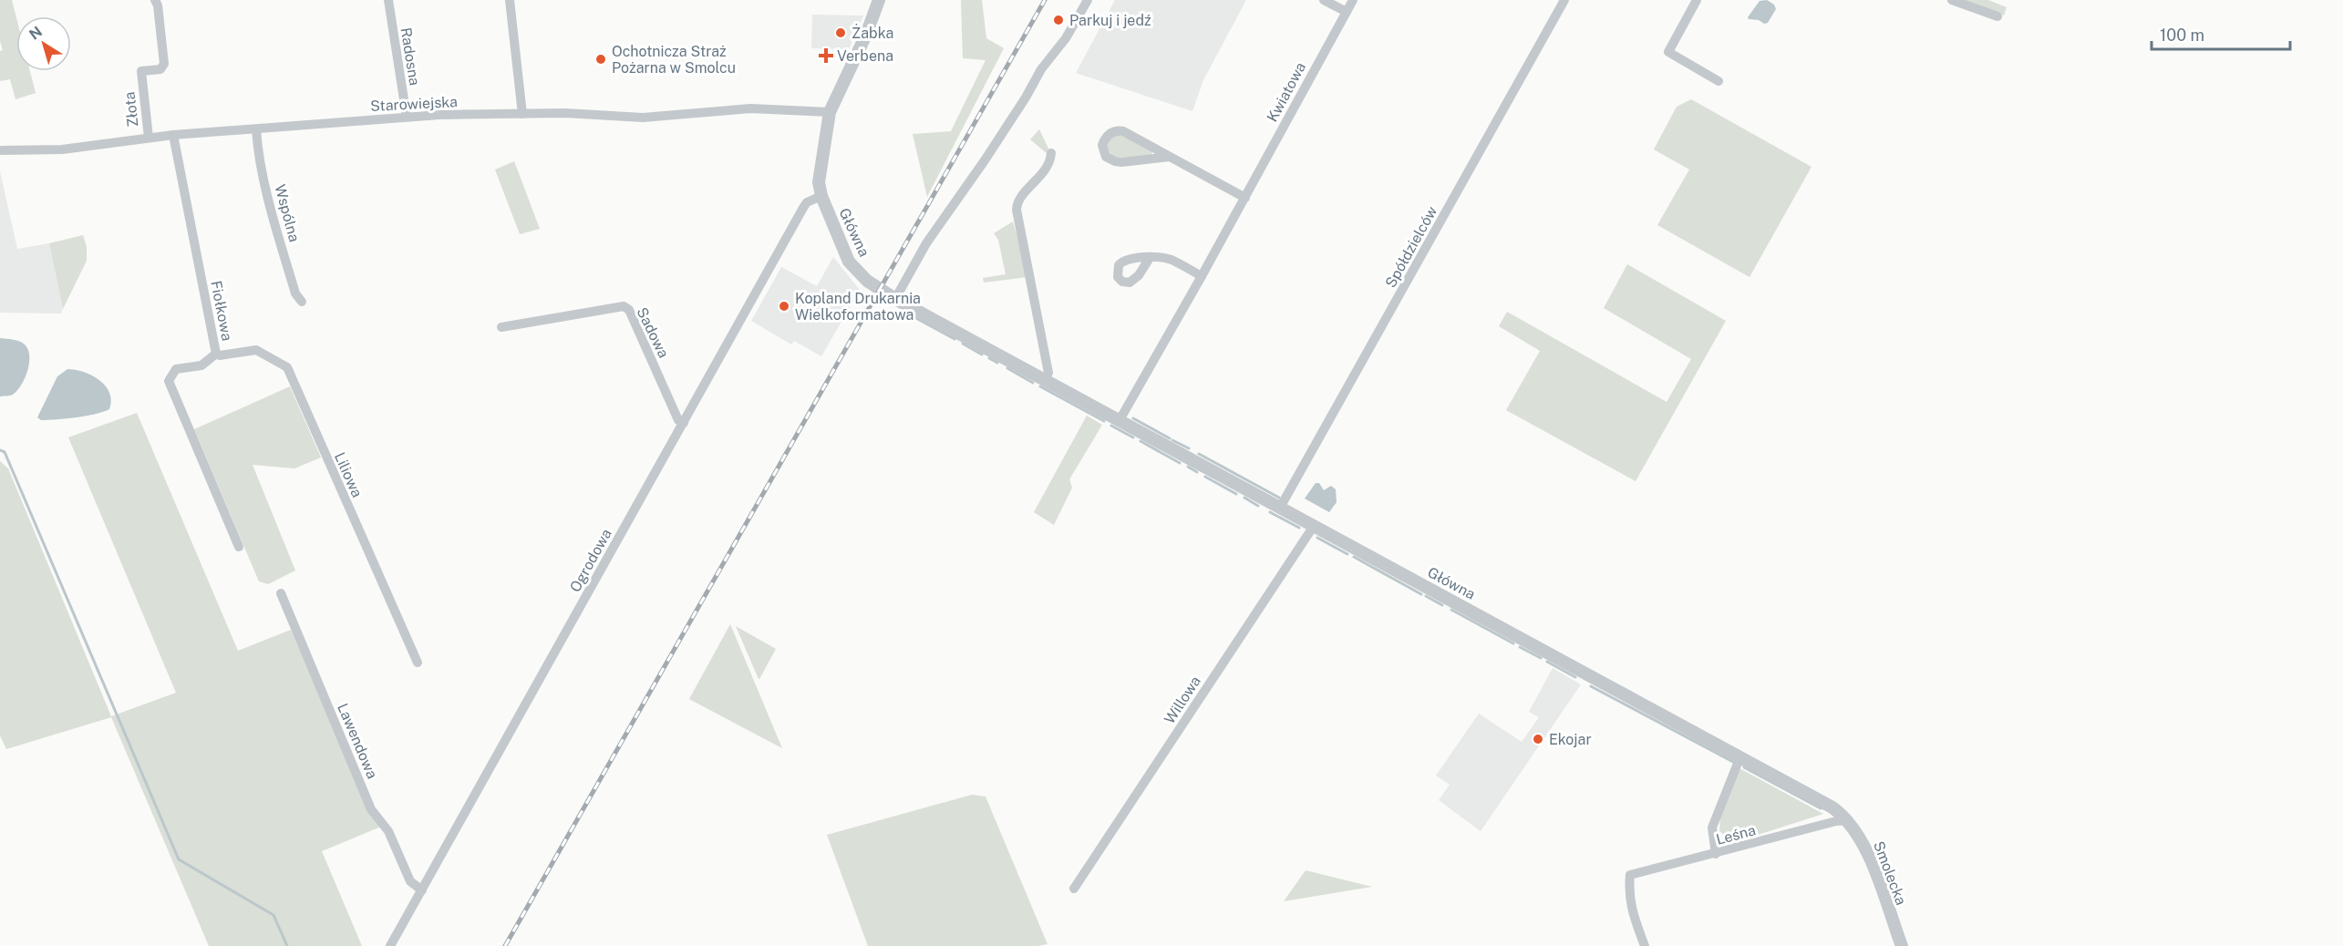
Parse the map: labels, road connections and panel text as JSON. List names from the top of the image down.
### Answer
{
  "streets": {
    "street": [
      "Radosna",
      "Kwiatowa",
      "Starowiejska",
      "Złota",
      "Wspólna",
      "Główna",
      "Spółdzielców",
      "Fiołkowa",
      "Sadowa",
      "Liliowa",
      "Ogrodowa",
      "Willowa",
      "Lawendowa",
      "Leśna",
      "Smolecka"
    ]
  },
  "crossings": [
    ["Radosna", "Starowiejska"],
    ["Kwiatowa", "Główna"],
    ["Starowiejska", "Złota"],
    ["Starowiejska", "Wspólna"],
    ["Starowiejska", "Główna"],
    ["Starowiejska", "Fiołkowa"],
    ["Główna", "Spółdzielców"],
    ["Główna", "Ogrodowa"],
    ["Główna", "Willowa"],
    ["Główna", "Leśna"],
    ["Główna", "Smolecka"],
    ["Fiołkowa", "Liliowa"],
    ["Sadowa", "Ogrodowa"],
    ["Ogrodowa", "Lawendowa"],
    ["Leśna", "Smolecka"]
  ],
  "places": {
    "other": [
      "Parkuj i jedź",
      "Żabka",
      "Ochotnicza Straż Pożarna w Smolcu",
      "Kopland Drukarnia Wielkoformatowa",
      "Ekojar"
    ],
    "health": ["Verbena"]
  },
  "scale_bar": "100 m",
  "north": "top left"
}
